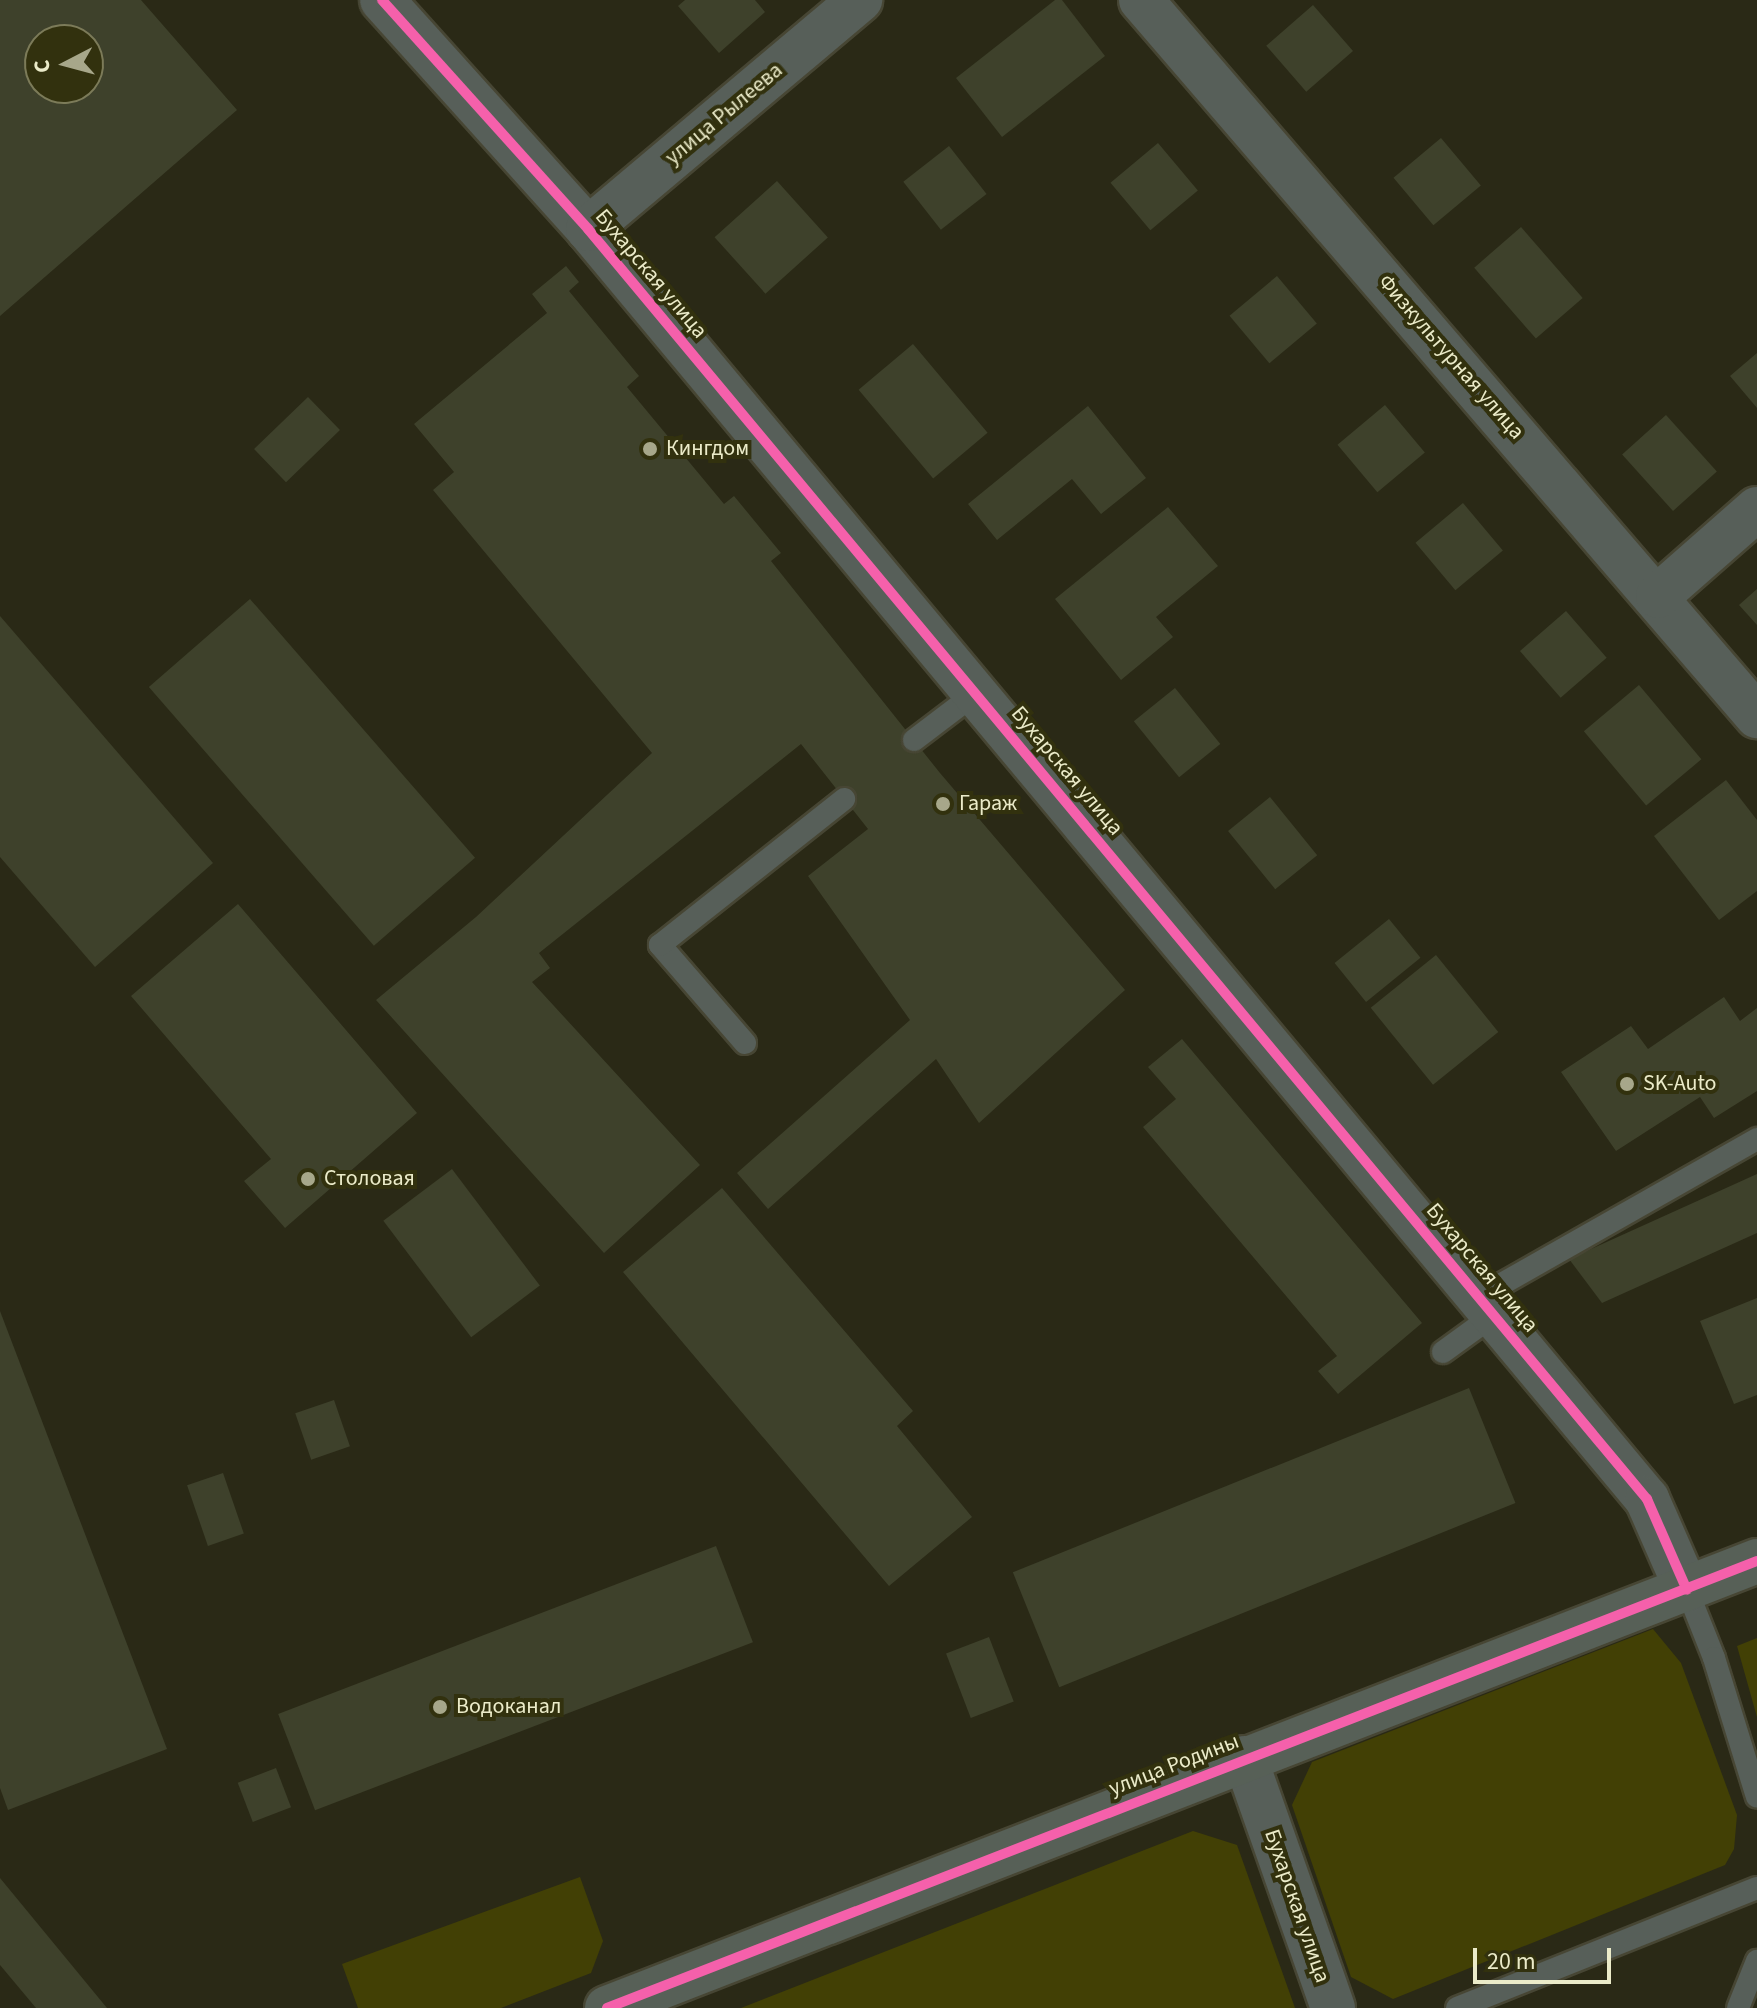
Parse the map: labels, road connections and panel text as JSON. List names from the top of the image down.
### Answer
{
  "streets": {
    "street": [
      "улица Рылеева",
      "Бухарская улица",
      "Физкультурная улица",
      "улица Родины"
    ]
  },
  "crossings": [
    ["улица Рылеева", "Бухарская улица"],
    ["Бухарская улица", "улица Родины"]
  ],
  "places": [
    "Кингдом",
    "Гараж",
    "SK-Auto",
    "Столовая",
    "Водоканал"
  ],
  "scale_bar": "20 m",
  "north": "left"
}
